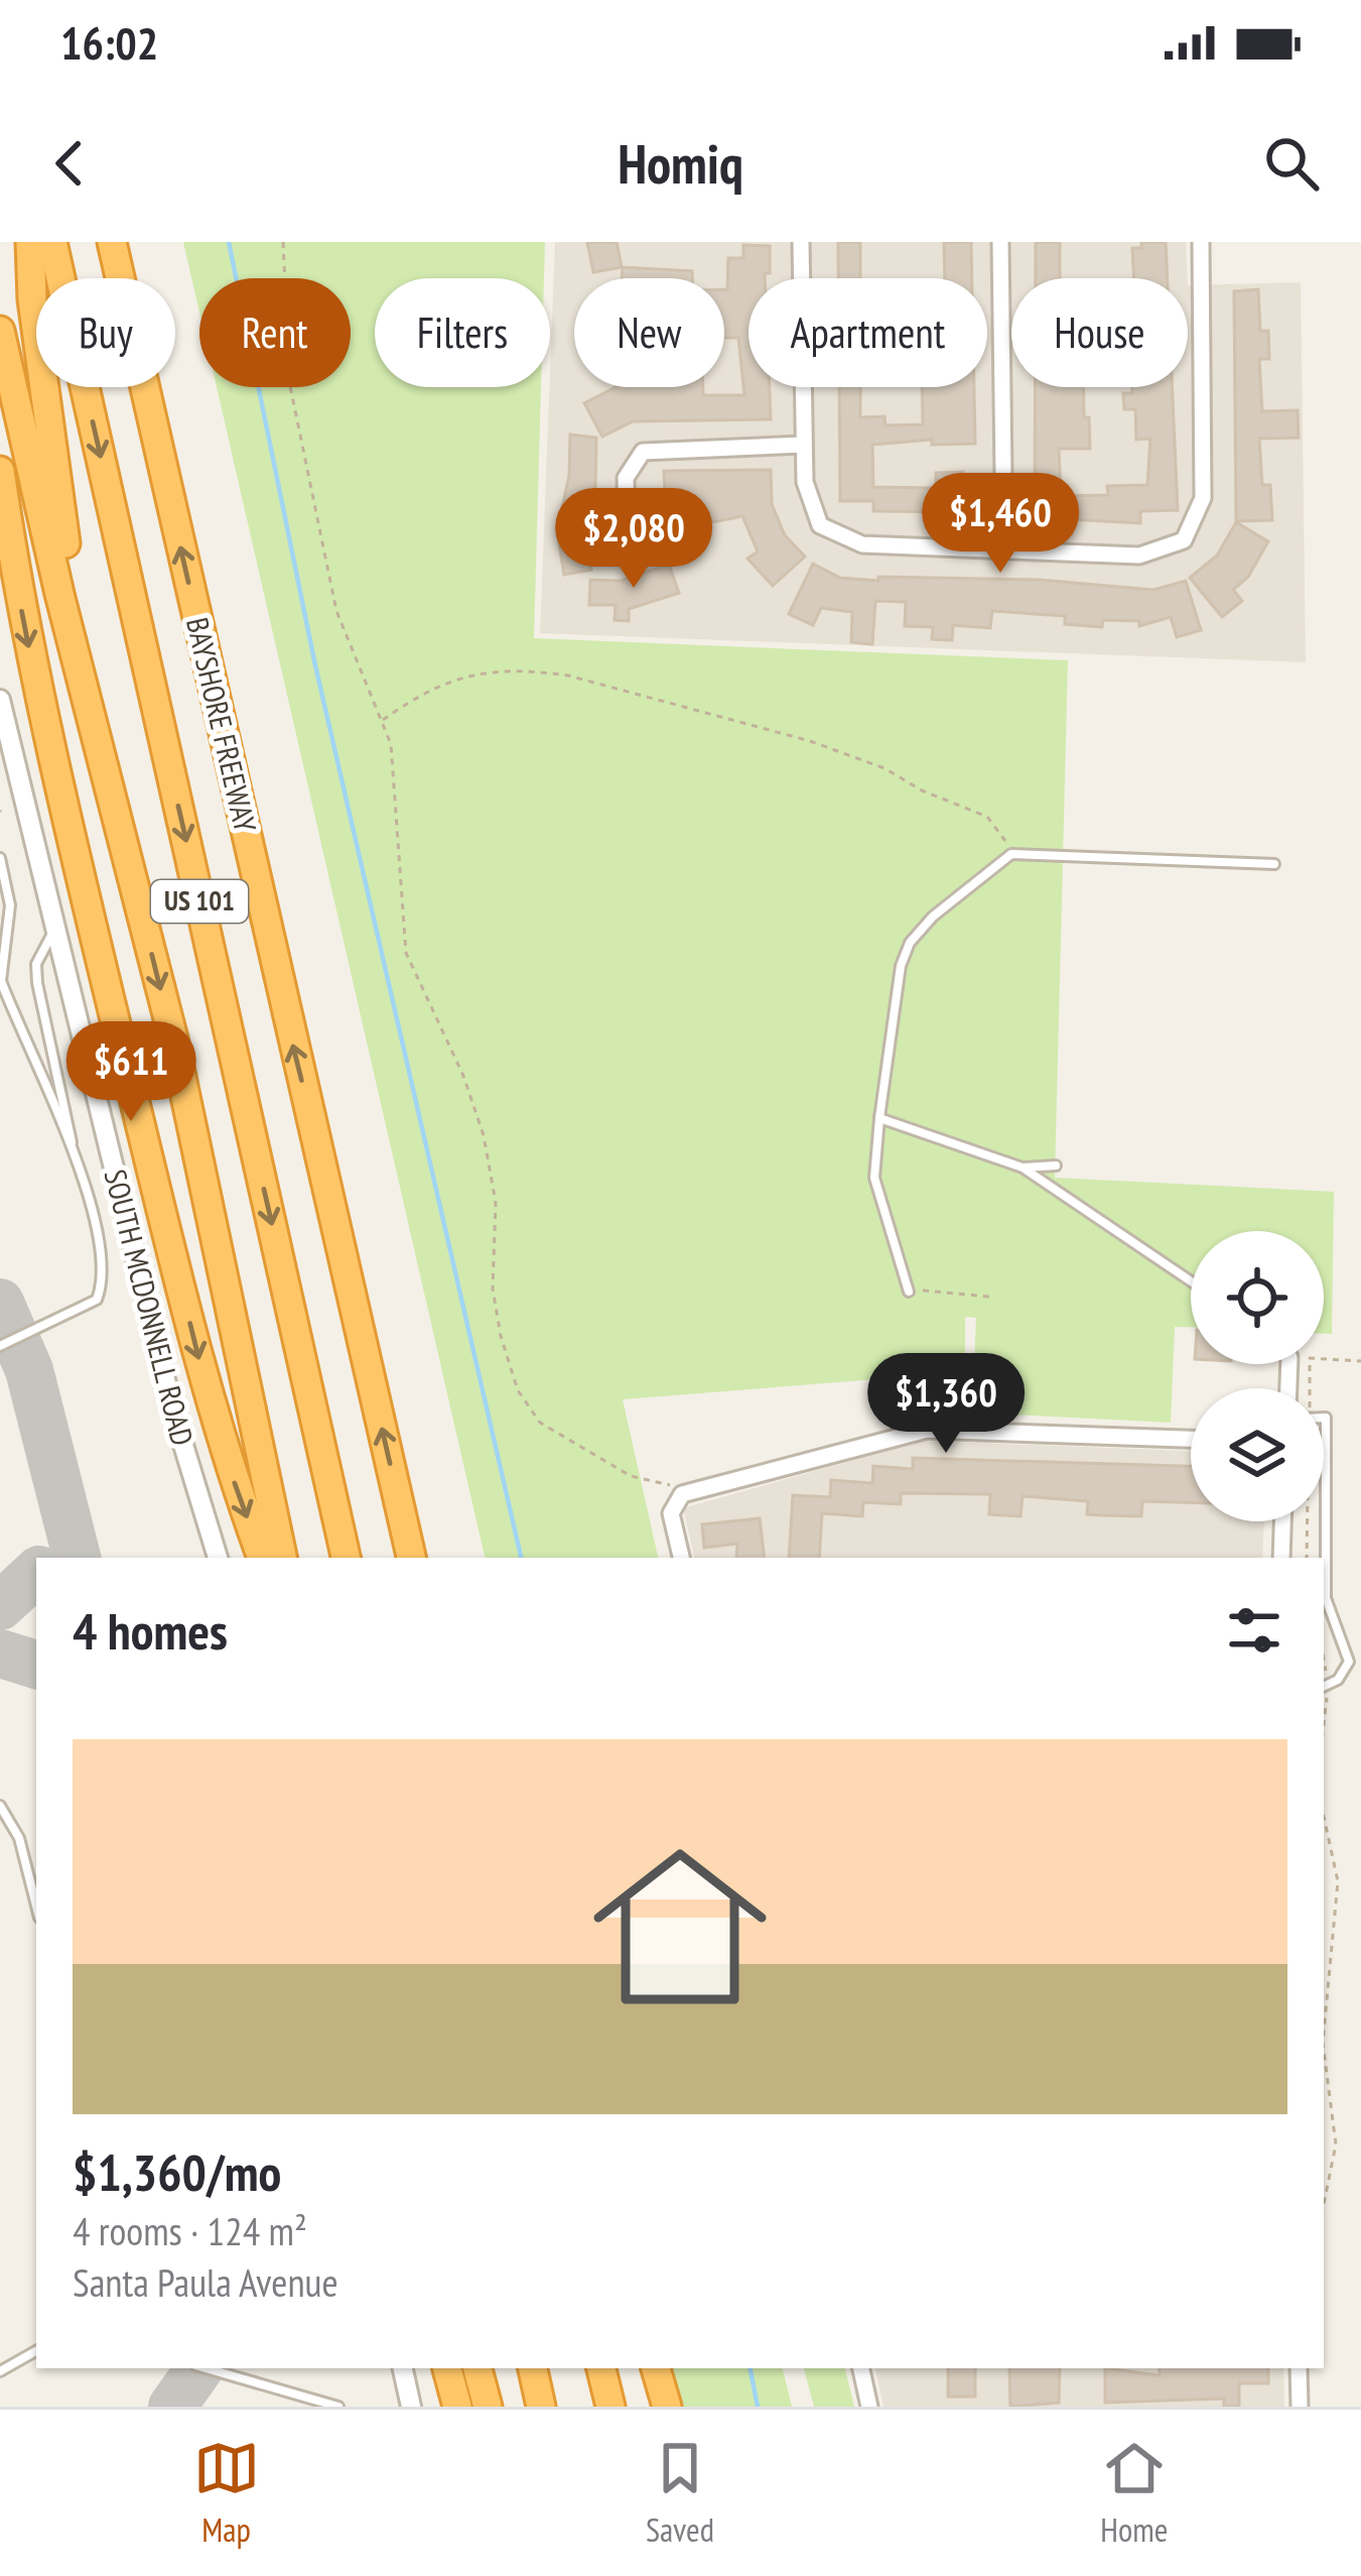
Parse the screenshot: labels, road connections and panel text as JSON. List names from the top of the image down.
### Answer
{
  "streets": {
    "highway": ["BAYSHORE FREEWAY", "US 101"],
    "street": ["SOUTH MCDONNELL ROAD"]
  },
  "page": {
    "status": "16:02",
    "header": "Homiq",
    "chip": [
      "Buy",
      "Rent",
      "Filters",
      "New",
      "Apartment",
      "House"
    ],
    "price": [
      "$1,460",
      "$2,080",
      "$611",
      "$1,360"
    ],
    "heading": "4 homes",
    "list": [
      {
        "name": "$1,360/mo",
        "note": "4 rooms · 124 m² · Santa Paula Avenue"
      }
    ],
    "tabs": ["Map", "Saved", "Home"]
  }
}
